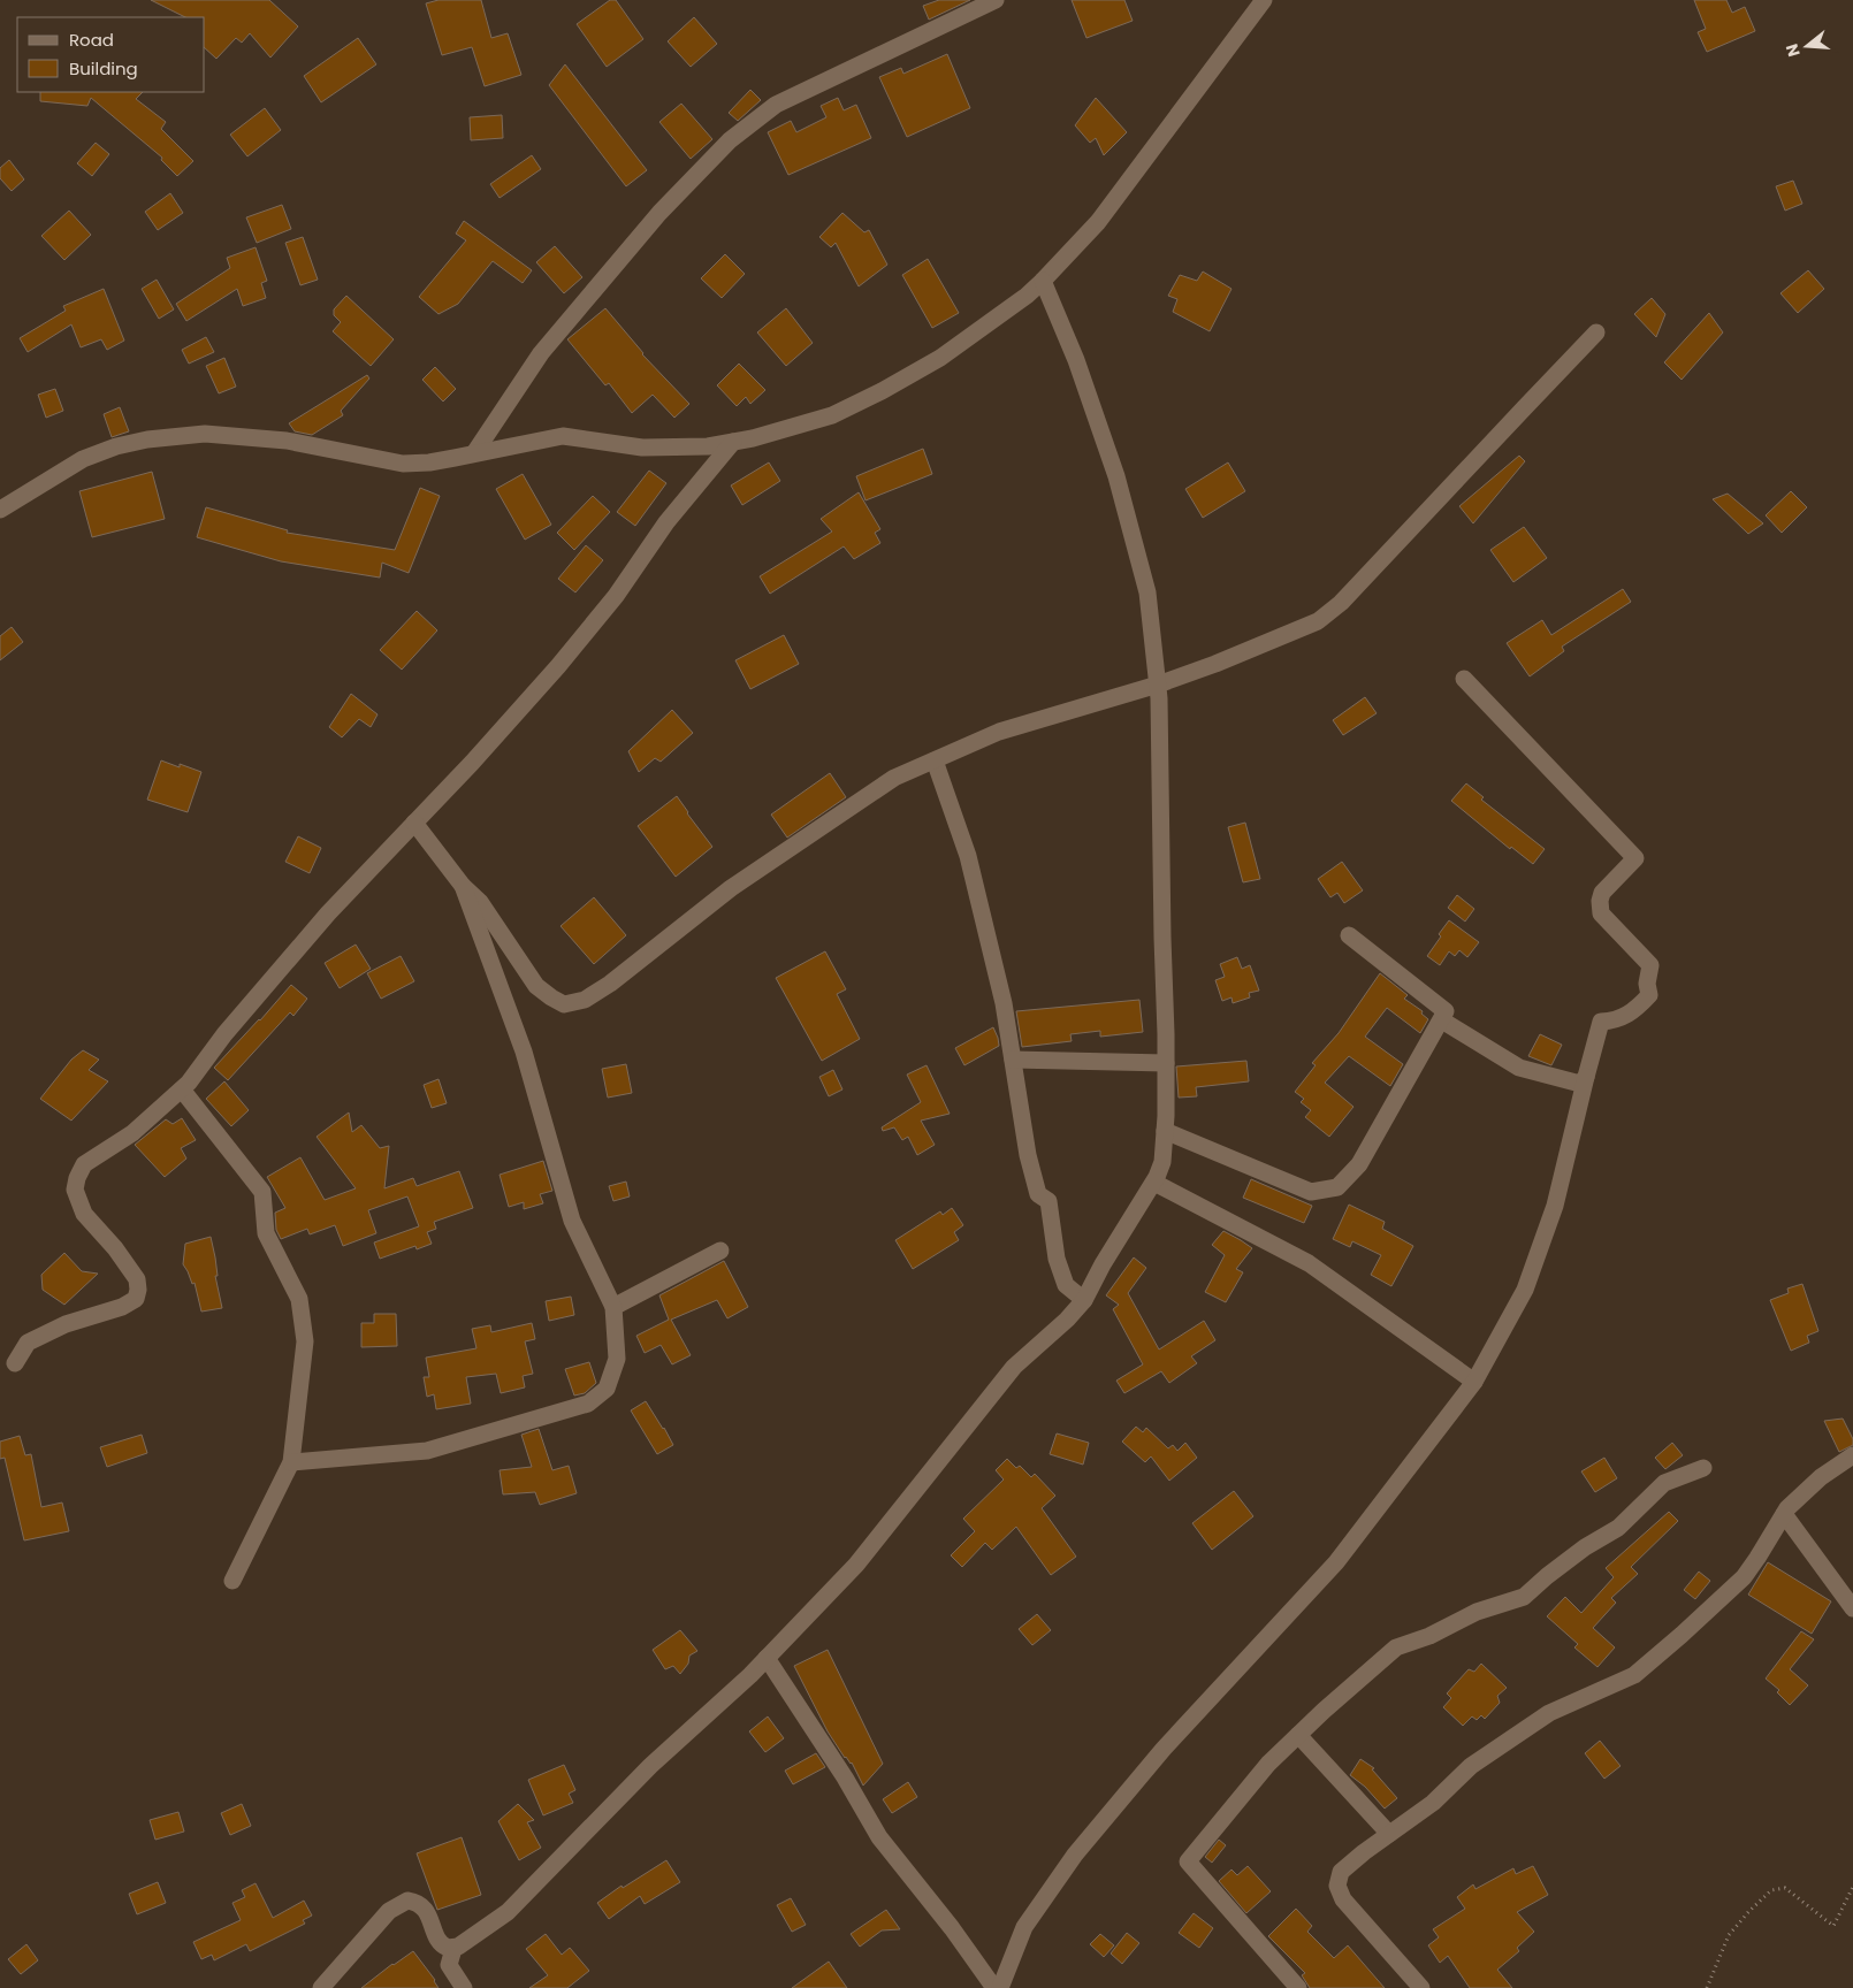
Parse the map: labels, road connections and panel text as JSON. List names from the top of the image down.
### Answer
{
  "legend": ["Road", "Building"],
  "north": "left"
}
